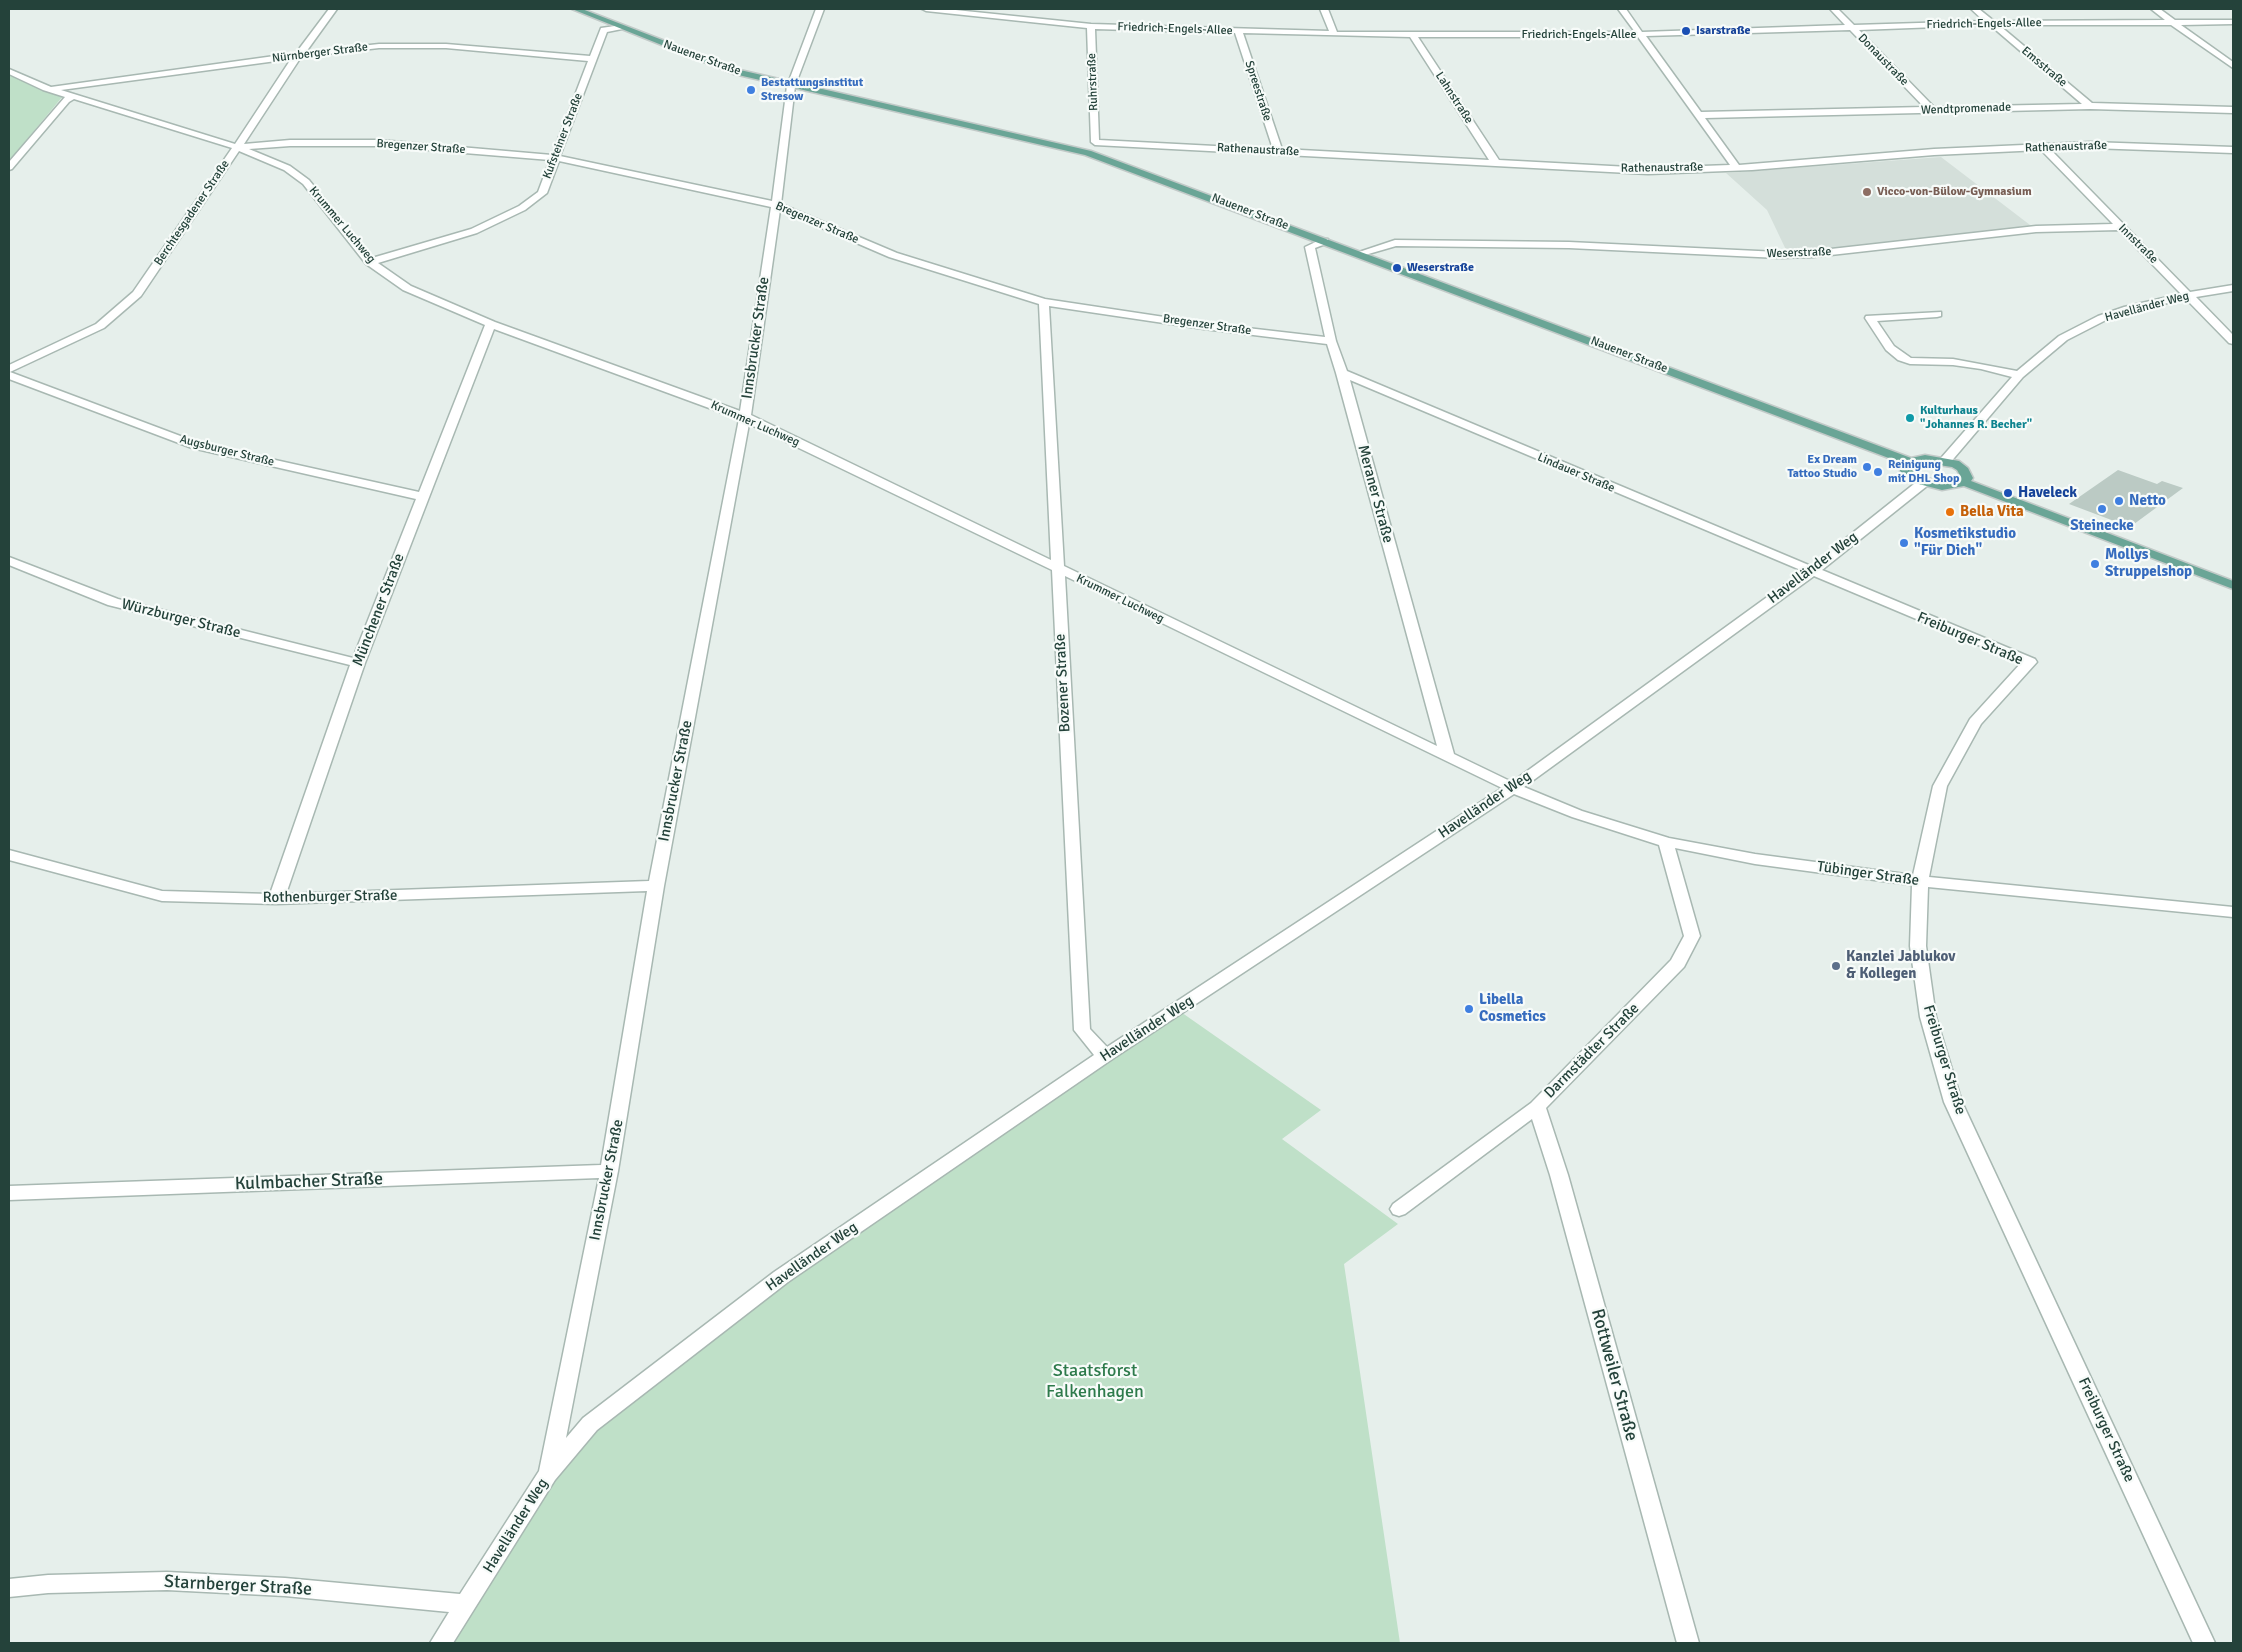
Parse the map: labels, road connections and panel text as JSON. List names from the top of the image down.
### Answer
{
  "streets": {
    "main road": ["Nauener Straße"],
    "street": [
      "Friedrich-Engels-Allee",
      "Nürnberger Straße",
      "Donaustraße",
      "Emsstraße",
      "Ruhrstraße",
      "Spreestraße",
      "Lahnstraße",
      "Wendtpromenade",
      "Kufsteiner Straße",
      "Bregenzer Straße",
      "Rathenaustraße",
      "Berchtesgadener Straße",
      "Krummer Luchweg",
      "Innstraße",
      "Weserstraße",
      "Havelländer Weg",
      "Innsbrucker Straße",
      "Augsburger Straße",
      "Lindauer Straße",
      "Meraner Straße",
      "Münchener Straße",
      "Würzburger Straße",
      "Freiburger Straße",
      "Bozener Straße",
      "Tübinger Straße",
      "Rothenburger Straße",
      "Darmstädter Straße",
      "Kulmbacher Straße",
      "Rottweiler Straße",
      "Starnberger Straße"
    ]
  },
  "crossings": [
    ["Friedrich-Engels-Allee", "Donaustraße"],
    ["Friedrich-Engels-Allee", "Emsstraße"],
    ["Friedrich-Engels-Allee", "Ruhrstraße"],
    ["Friedrich-Engels-Allee", "Spreestraße"],
    ["Friedrich-Engels-Allee", "Lahnstraße"],
    ["Nürnberger Straße", "Kufsteiner Straße"],
    ["Nürnberger Straße", "Berchtesgadener Straße"],
    ["Nürnberger Straße", "Krummer Luchweg"],
    ["Nauener Straße", "Kufsteiner Straße"],
    ["Nauener Straße", "Weserstraße"],
    ["Nauener Straße", "Innsbrucker Straße"],
    ["Nauener Straße", "Meraner Straße"],
    ["Donaustraße", "Wendtpromenade"],
    ["Emsstraße", "Wendtpromenade"],
    ["Ruhrstraße", "Rathenaustraße"],
    ["Spreestraße", "Rathenaustraße"],
    ["Lahnstraße", "Rathenaustraße"],
    ["Kufsteiner Straße", "Bregenzer Straße"],
    ["Kufsteiner Straße", "Krummer Luchweg"],
    ["Bregenzer Straße", "Berchtesgadener Straße"],
    ["Bregenzer Straße", "Krummer Luchweg"],
    ["Bregenzer Straße", "Innsbrucker Straße"],
    ["Bregenzer Straße", "Meraner Straße"],
    ["Bregenzer Straße", "Bozener Straße"],
    ["Rathenaustraße", "Innstraße"],
    ["Berchtesgadener Straße", "Krummer Luchweg"],
    ["Krummer Luchweg", "Havelländer Weg"],
    ["Krummer Luchweg", "Innsbrucker Straße"],
    ["Krummer Luchweg", "Meraner Straße"],
    ["Krummer Luchweg", "Münchener Straße"],
    ["Krummer Luchweg", "Bozener Straße"],
    ["Krummer Luchweg", "Tübinger Straße"],
    ["Innstraße", "Weserstraße"],
    ["Innstraße", "Havelländer Weg"],
    ["Havelländer Weg", "Innsbrucker Straße"],
    ["Havelländer Weg", "Lindauer Straße"],
    ["Havelländer Weg", "Freiburger Straße"],
    ["Havelländer Weg", "Bozener Straße"],
    ["Havelländer Weg", "Tübinger Straße"],
    ["Havelländer Weg", "Starnberger Straße"],
    ["Innsbrucker Straße", "Rothenburger Straße"],
    ["Innsbrucker Straße", "Kulmbacher Straße"],
    ["Augsburger Straße", "Münchener Straße"],
    ["Lindauer Straße", "Meraner Straße"],
    ["Lindauer Straße", "Freiburger Straße"],
    ["Münchener Straße", "Würzburger Straße"],
    ["Münchener Straße", "Rothenburger Straße"],
    ["Freiburger Straße", "Tübinger Straße"],
    ["Tübinger Straße", "Darmstädter Straße"],
    ["Darmstädter Straße", "Rottweiler Straße"]
  ],
  "parks": ["Staatsforst Falkenhagen"],
  "places": [
    "Isarstraße",
    "Bestattungsinstitut Stresow",
    "Vicco-von-Bülow-Gymnasium",
    "Weserstraße",
    "Kulturhaus \"Johannes R. Becher\"",
    "Ex Dream Tattoo Studio",
    "Reinigung mit DHL Shop",
    "Haveleck",
    "Netto",
    "Steinecke",
    "Bella Vita",
    "Kosmetikstudio \"Für Dich\"",
    "Mollys Struppelshop",
    "Kanzlei Jablukov & Kollegen",
    "Libella Cosmetics"
  ]
}
